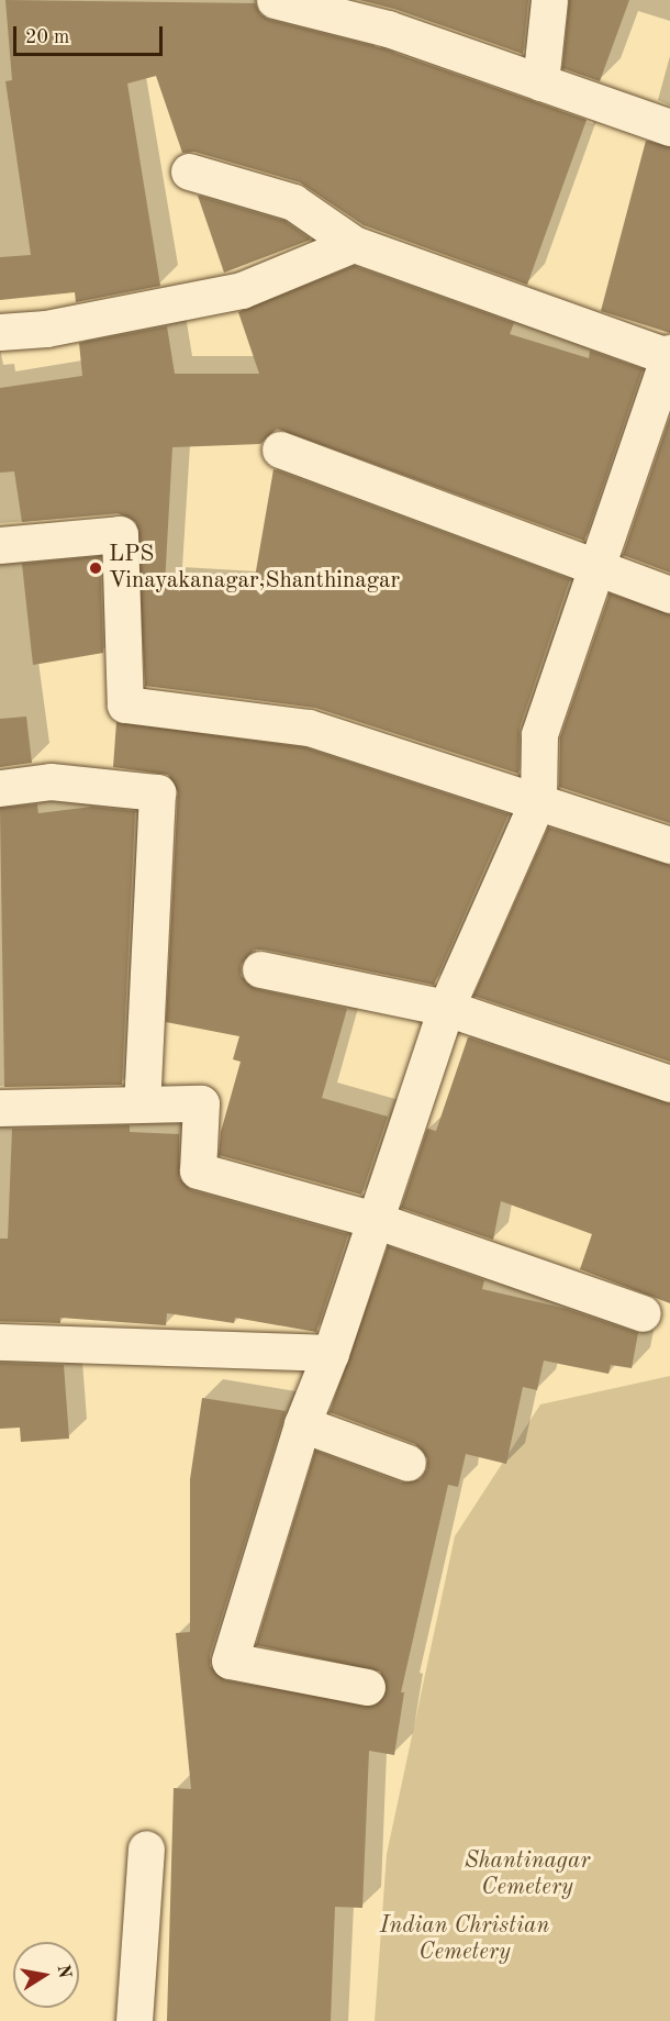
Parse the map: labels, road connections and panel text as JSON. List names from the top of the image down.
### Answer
{
  "parks": ["Shantinagar Cemetery", "Indian Christian Cemetery"],
  "places": ["LPS Vinayakanagar,Shanthinagar"],
  "scale_bar": "20 m",
  "north": "right"
}
